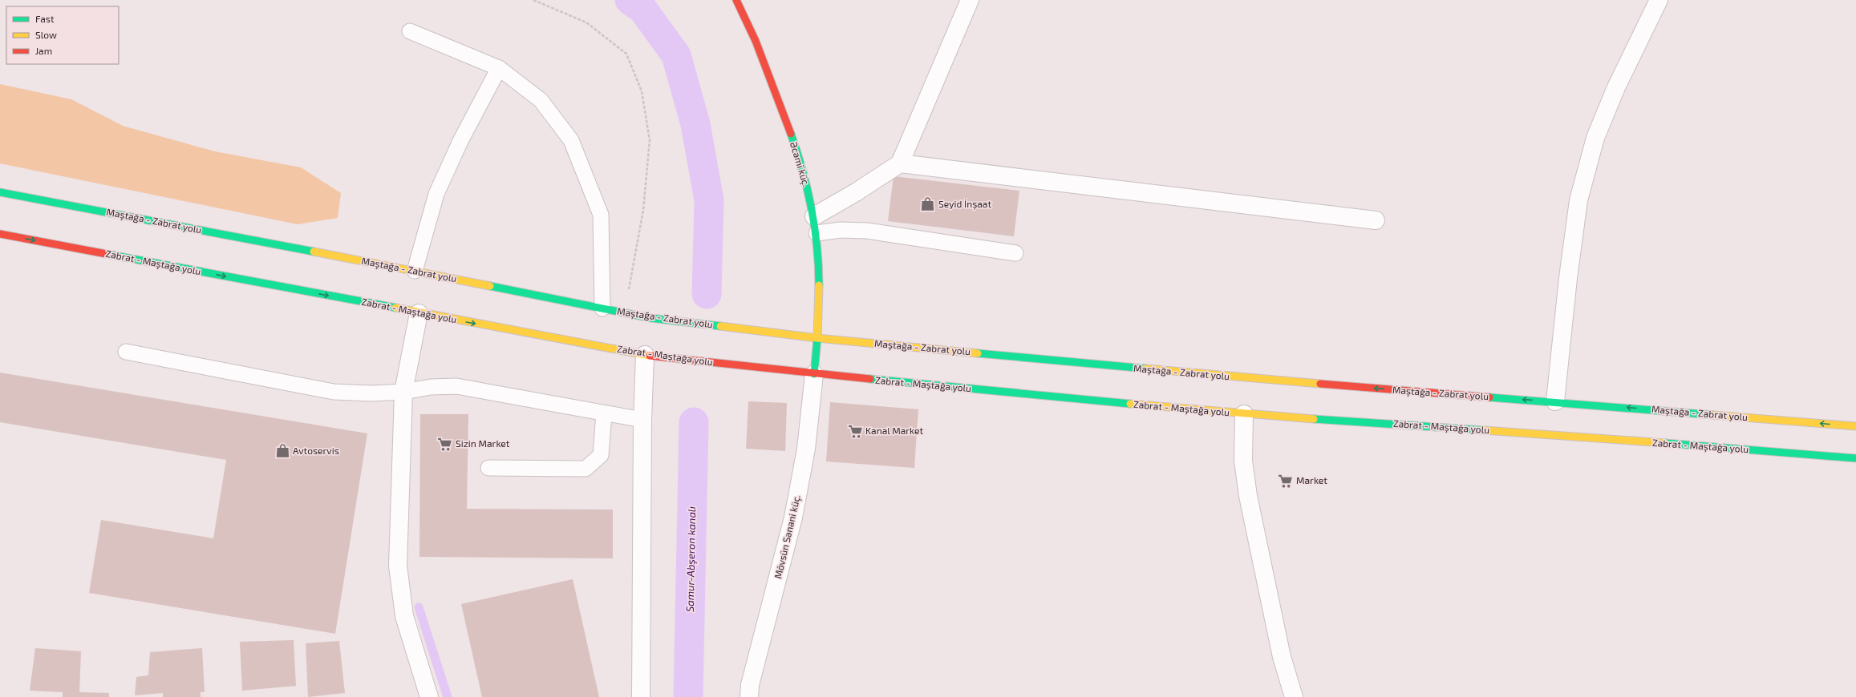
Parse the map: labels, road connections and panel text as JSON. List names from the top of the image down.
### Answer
{
  "streets": {
    "main road": ["Əcəmi küç.", "Maştağa - Zabrat yolu", "Zabrat - Maştağa yolu"],
    "street": ["Mövsün Sənani küç."]
  },
  "crossings": [
    ["Əcəmi küç.", "Maştağa - Zabrat yolu"],
    ["Əcəmi küç.", "Zabrat - Maştağa yolu"],
    ["Əcəmi küç.", "Mövsün Sənani küç."],
    ["Zabrat - Maştağa yolu", "Mövsün Sənani küç."]
  ],
  "one_way": ["Maştağa - Zabrat yolu", "Zabrat - Maştağa yolu"],
  "water": ["Samur-Abşeron kanalı"],
  "places": {
    "shop": ["Seyid İnşaat", "Avtoservis"],
    "supermarket": ["Kanal Market", "Sizin Market", "Market"]
  },
  "legend": ["Fast", "Slow", "Jam"]
}
